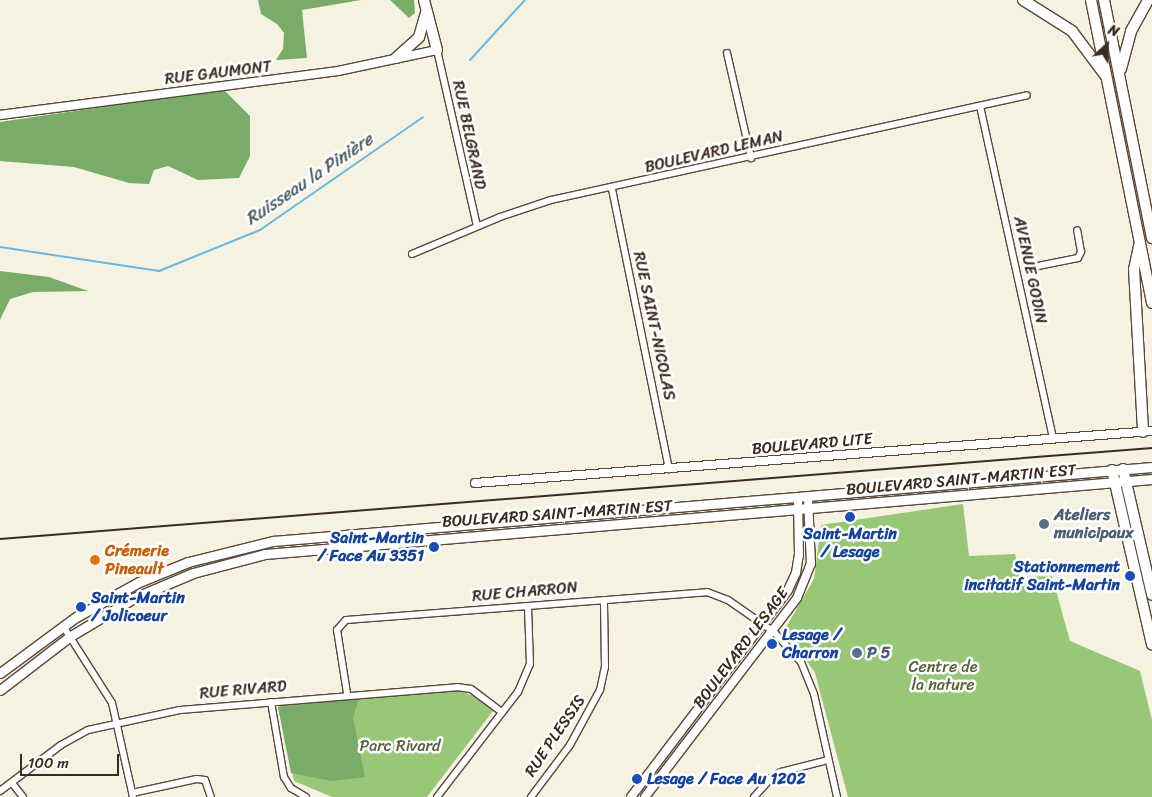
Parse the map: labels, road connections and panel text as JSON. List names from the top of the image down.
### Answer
{
  "streets": {
    "main road": ["BOULEVARD SAINT-MARTIN EST"],
    "street": [
      "RUE GAUMONT",
      "RUE BELGRAND",
      "BOULEVARD LEMAN",
      "AVENUE GODIN",
      "RUE SAINT-NICOLAS",
      "BOULEVARD LITE",
      "RUE CHARRON",
      "BOULEVARD LESAGE",
      "RUE RIVARD",
      "RUE PLESSIS"
    ]
  },
  "crossings": [
    ["RUE GAUMONT", "RUE BELGRAND"],
    ["RUE BELGRAND", "BOULEVARD LEMAN"],
    ["BOULEVARD LEMAN", "AVENUE GODIN"],
    ["BOULEVARD LEMAN", "RUE SAINT-NICOLAS"],
    ["AVENUE GODIN", "BOULEVARD LITE"],
    ["RUE SAINT-NICOLAS", "BOULEVARD LITE"],
    ["BOULEVARD SAINT-MARTIN EST", "BOULEVARD LESAGE"],
    ["RUE CHARRON", "BOULEVARD LESAGE"],
    ["RUE CHARRON", "RUE RIVARD"],
    ["RUE CHARRON", "RUE PLESSIS"]
  ],
  "water": ["Ruisseau la Pinière"],
  "parks": ["Centre de la nature", "Parc Rivard"],
  "places": [
    "Saint-Martin / Lesage",
    "Ateliers municipaux",
    "Saint-Martin / Face Au 3351",
    "Crémerie Pineault",
    "Stationnement incitatif Saint-Martin",
    "Saint-Martin / Jolicoeur",
    "Lesage / Charron",
    "P 5",
    "Lesage / Face Au 1202"
  ],
  "scale_bar": "100 m",
  "north": "top right"
}
